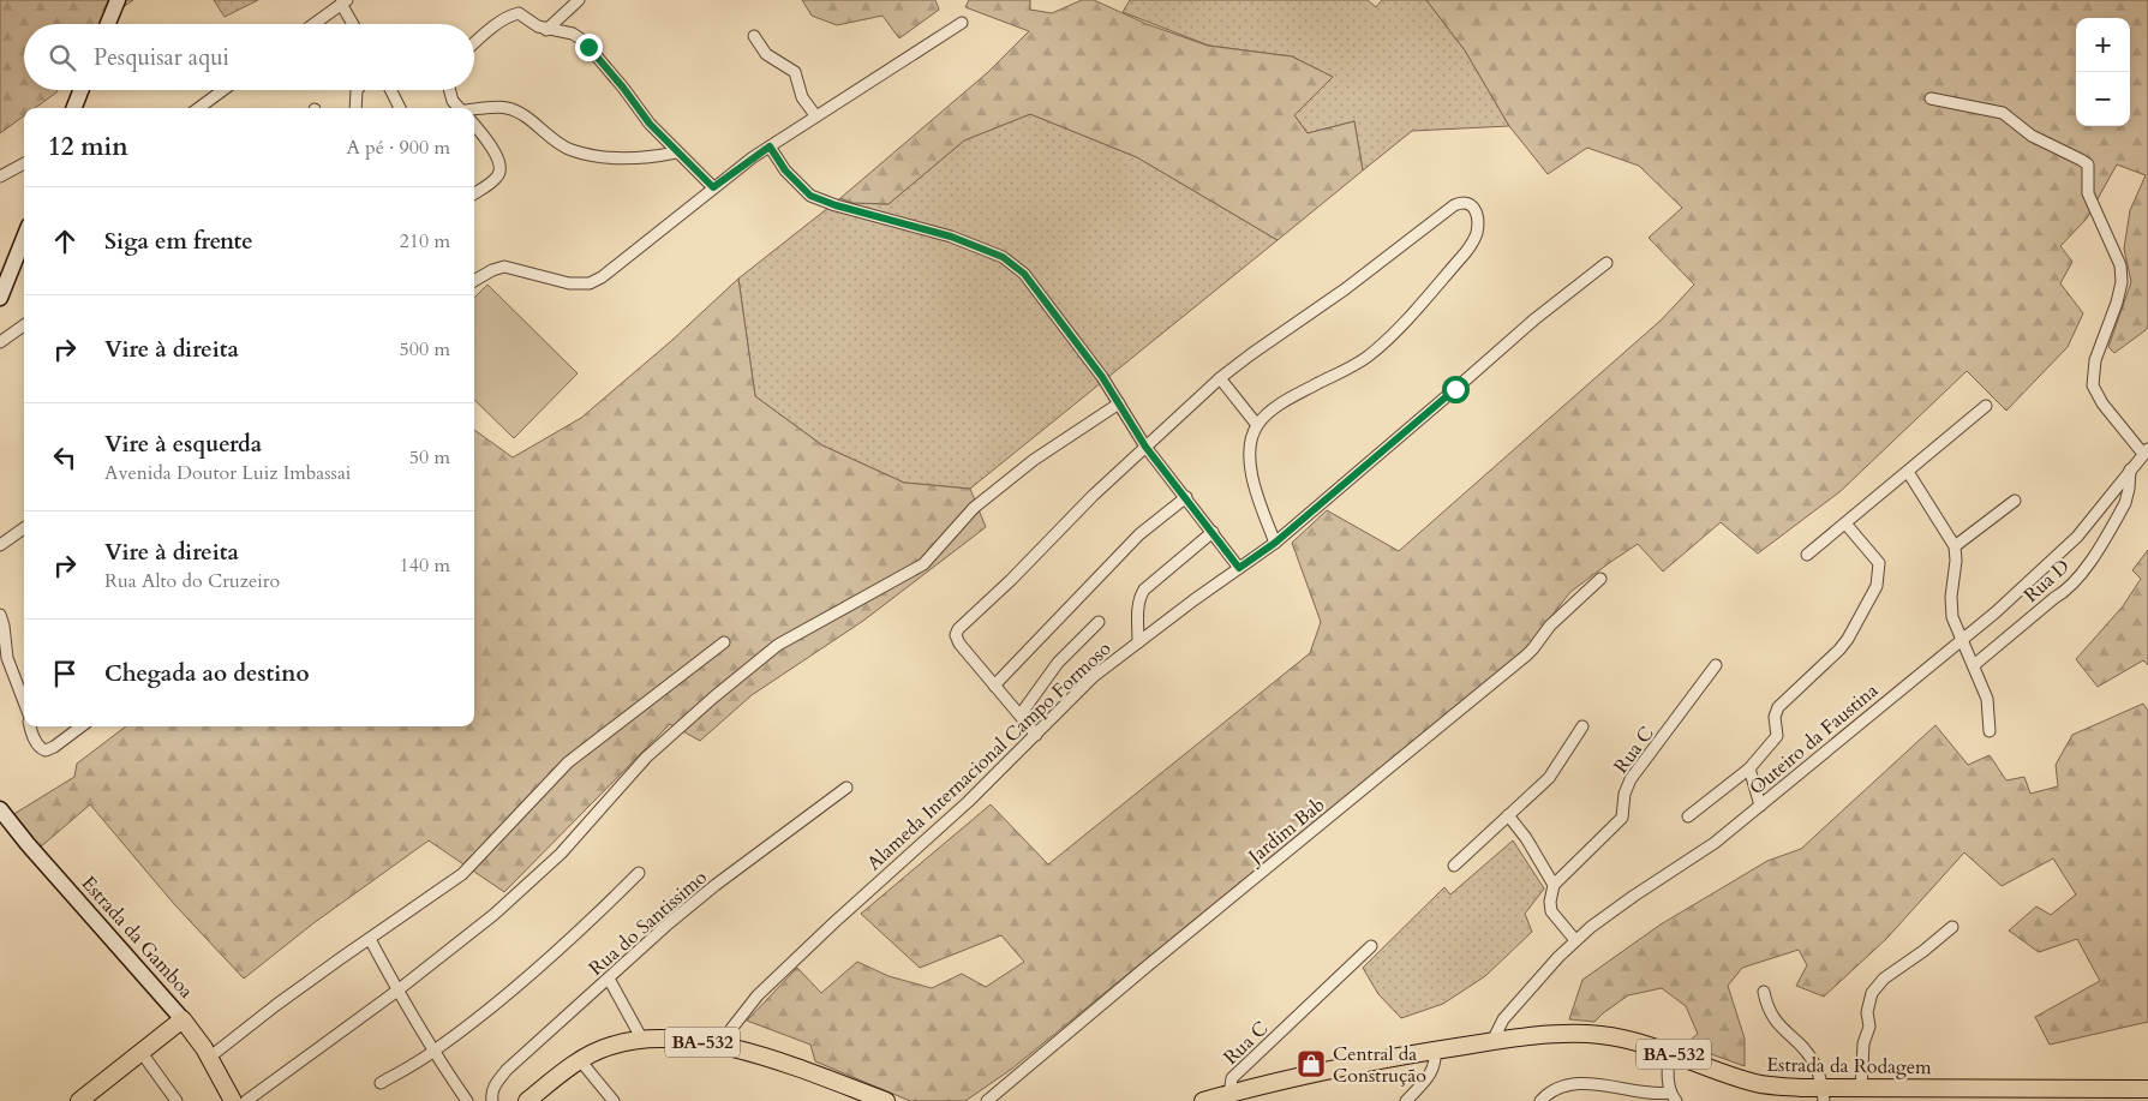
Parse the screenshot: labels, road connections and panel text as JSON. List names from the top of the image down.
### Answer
{
  "streets": {
    "main road": ["Estrada da Gamboa", "BA-532", "Estrada da Rodagem"],
    "street": [
      "Rua D",
      "Outeiro da Faustina",
      "Rua C",
      "Alameda Internacional Campo Formoso",
      "Jardim Bab",
      "Rua do Santissimo"
    ]
  },
  "crossings": [
    ["Rua D", "Outeiro da Faustina"],
    ["Outeiro da Faustina", "Estrada da Rodagem"],
    ["Rua C", "Estrada da Rodagem"],
    ["Alameda Internacional Campo Formoso", "BA-532"]
  ],
  "places": {
    "shop": ["Central da Construção"]
  },
  "page": {
    "map_buttons": ["+", "−"],
    "search": "Pesquisar aqui",
    "heading": ["12 min", "A pé · 900 m"],
    "list": [
      ["Siga em frente", "210 m"],
      ["Vire à direita", "500 m"],
      ["Vire à esquerda", "Avenida Doutor Luiz Imbassai", "50 m"],
      ["Vire à direita", "Rua Alto do Cruzeiro", "140 m"],
      "Chegada ao destino"
    ]
  }
}
